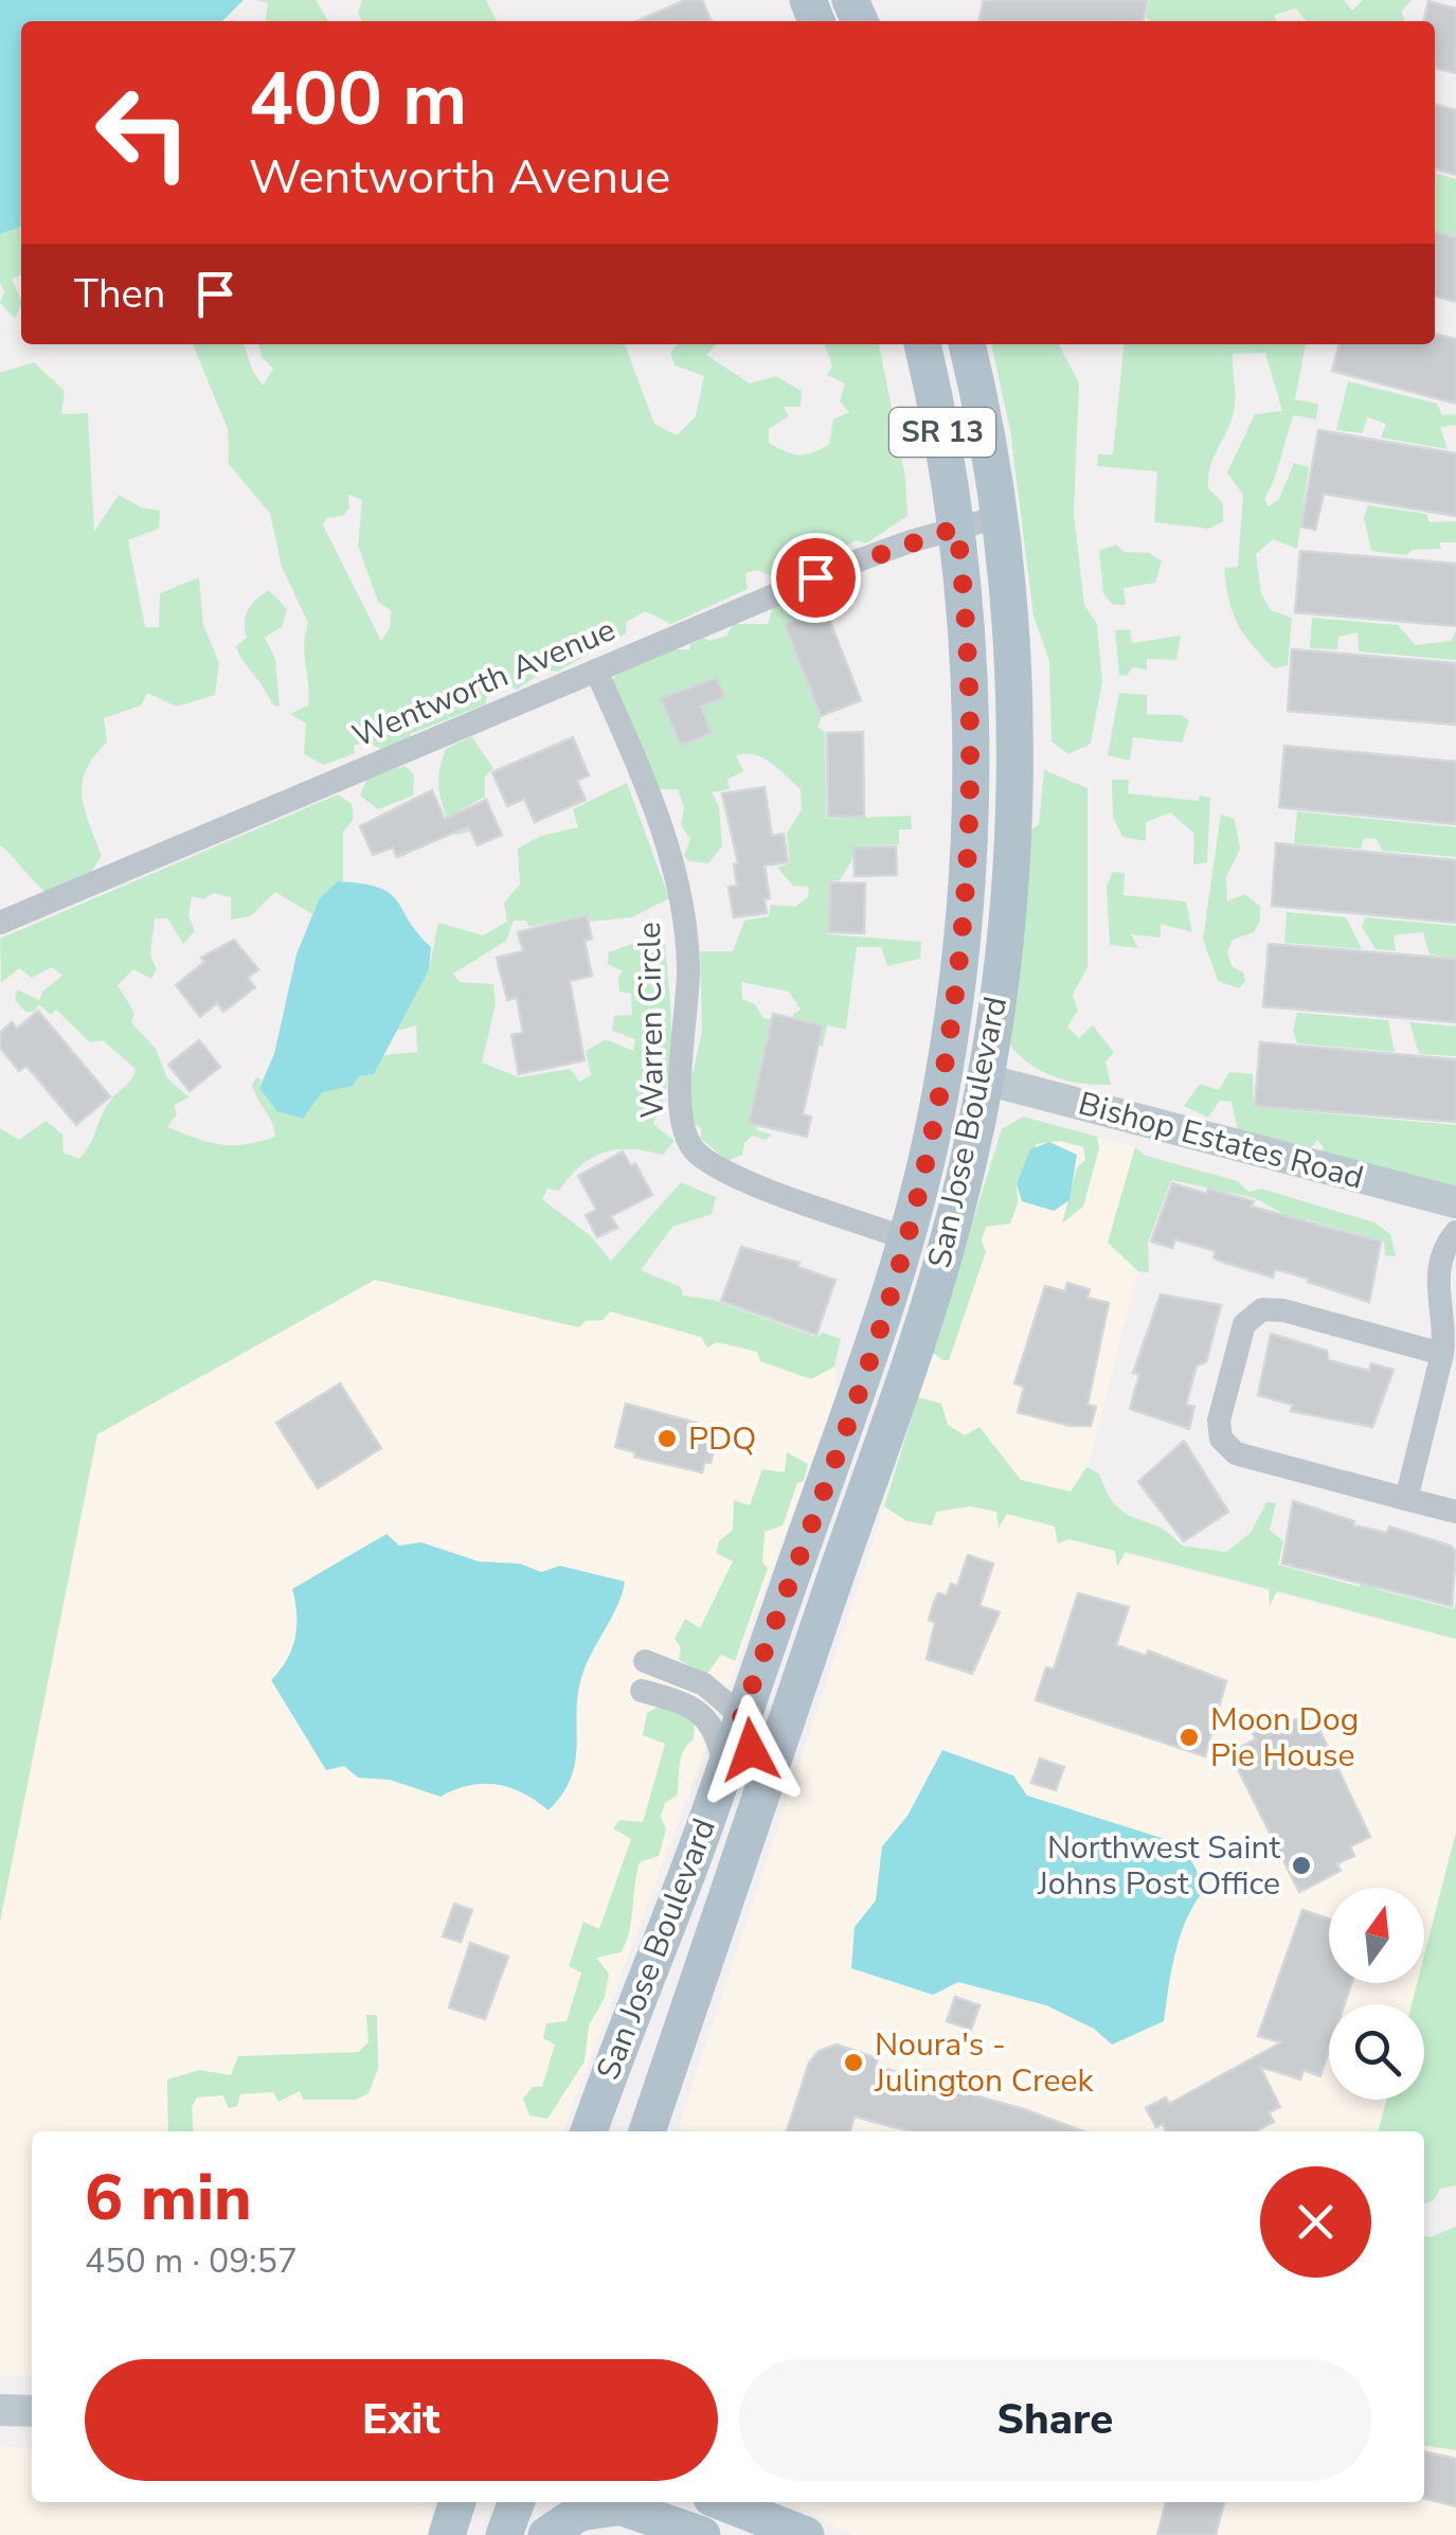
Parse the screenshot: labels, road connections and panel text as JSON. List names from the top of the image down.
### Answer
{
  "streets": {
    "main road": ["SR 13", "San Jose Boulevard"],
    "street": ["Wentworth Avenue", "Warren Circle", "Bishop Estates Road"]
  },
  "crossings": [
    ["Wentworth Avenue", "Warren Circle"],
    ["Wentworth Avenue", "San Jose Boulevard"],
    ["Warren Circle", "San Jose Boulevard"],
    ["San Jose Boulevard", "Bishop Estates Road"]
  ],
  "places": [
    "PDQ",
    "Moon Dog Pie House",
    "Northwest Saint Johns Post Office",
    "Noura's - Julington Creek"
  ],
  "north": "top",
  "page": {
    "turn": ["400 m", "Wentworth Avenue"],
    "then": "Then",
    "heading": ["6 min", "450 m · 09:57"],
    "buttons": ["Exit", "Share"]
  }
}
